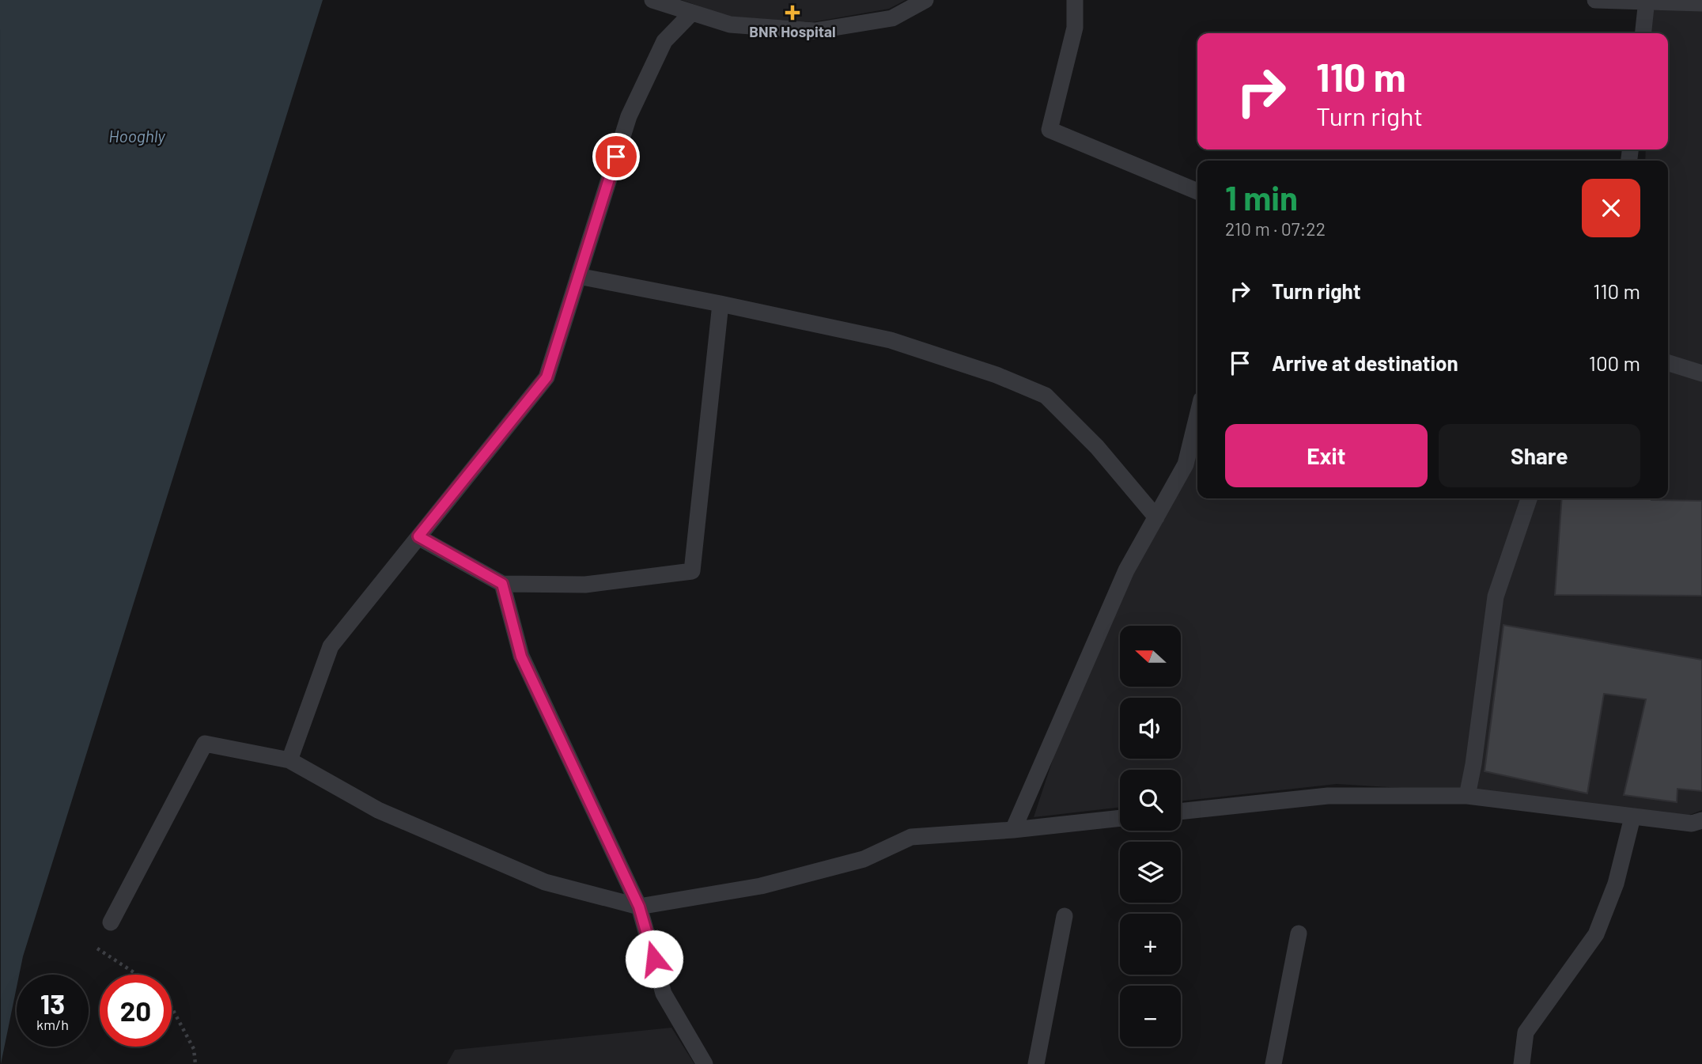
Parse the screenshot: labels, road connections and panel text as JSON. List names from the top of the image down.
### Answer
{
  "water": ["Hooghly"],
  "places": {
    "health": ["BNR Hospital"]
  },
  "north": "left",
  "page": {
    "turn": ["110 m", "Turn right"],
    "heading": ["1 min", "210 m · 07:22"],
    "list": [
      {
        "name": "Turn right",
        "value": "110 m"
      },
      {
        "name": "Arrive at destination",
        "value": "100 m"
      }
    ],
    "buttons": ["Exit", "Share"],
    "map_buttons": ["+", "−"],
    "speed": "13 km/h",
    "limit": "20"
  }
}
